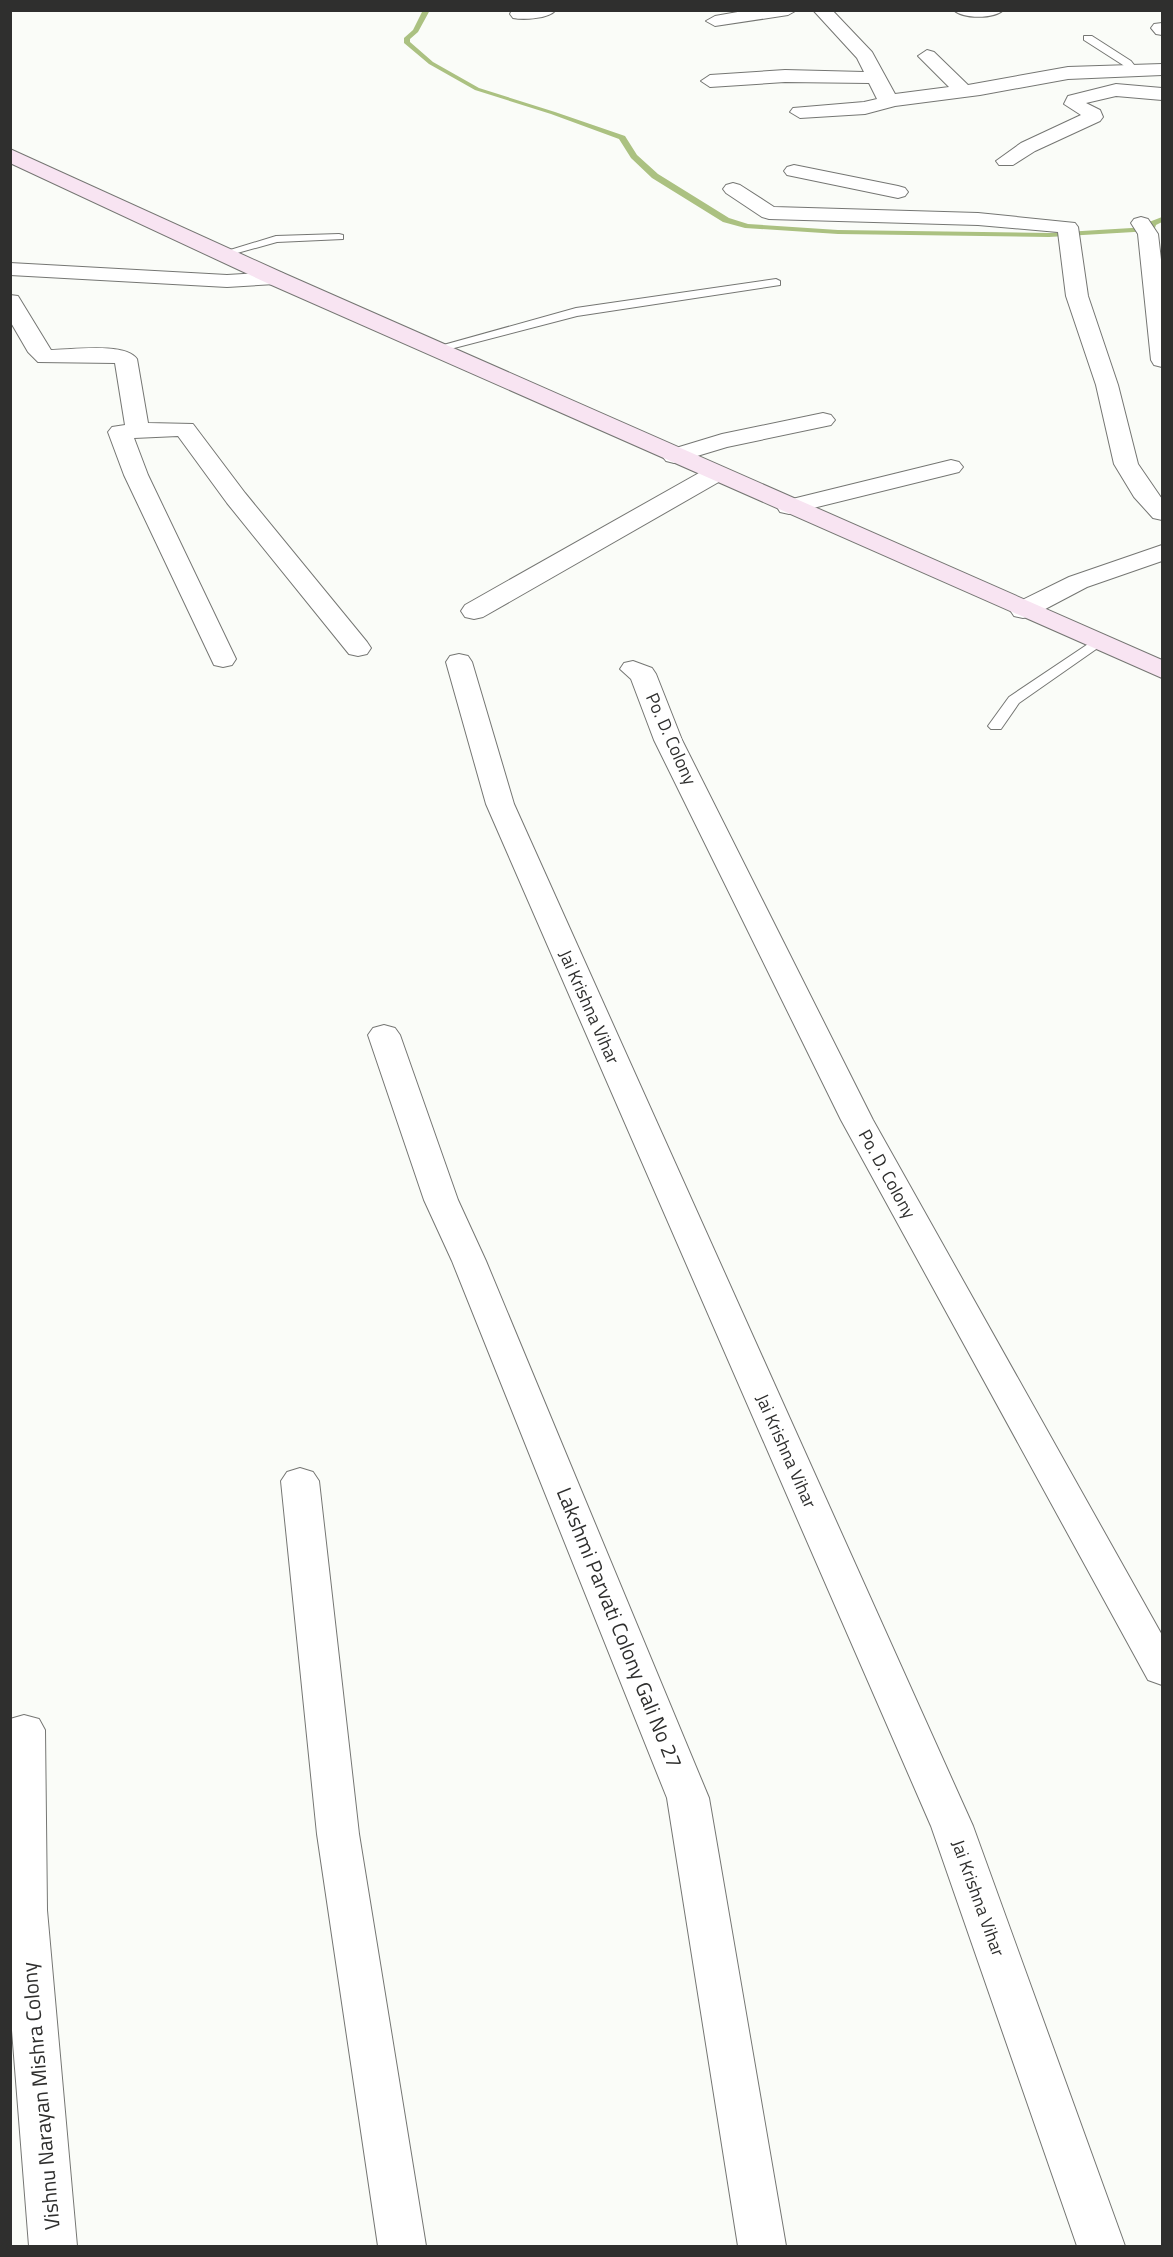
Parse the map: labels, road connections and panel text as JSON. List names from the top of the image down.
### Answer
{
  "streets": {
    "street": [
      "Po. D. Colony",
      "Jai Krishna Vihar",
      "Lakshmi Parvati Colony Gali No 27",
      "Vishnu Narayan Mishra Colony"
    ]
  }
}
